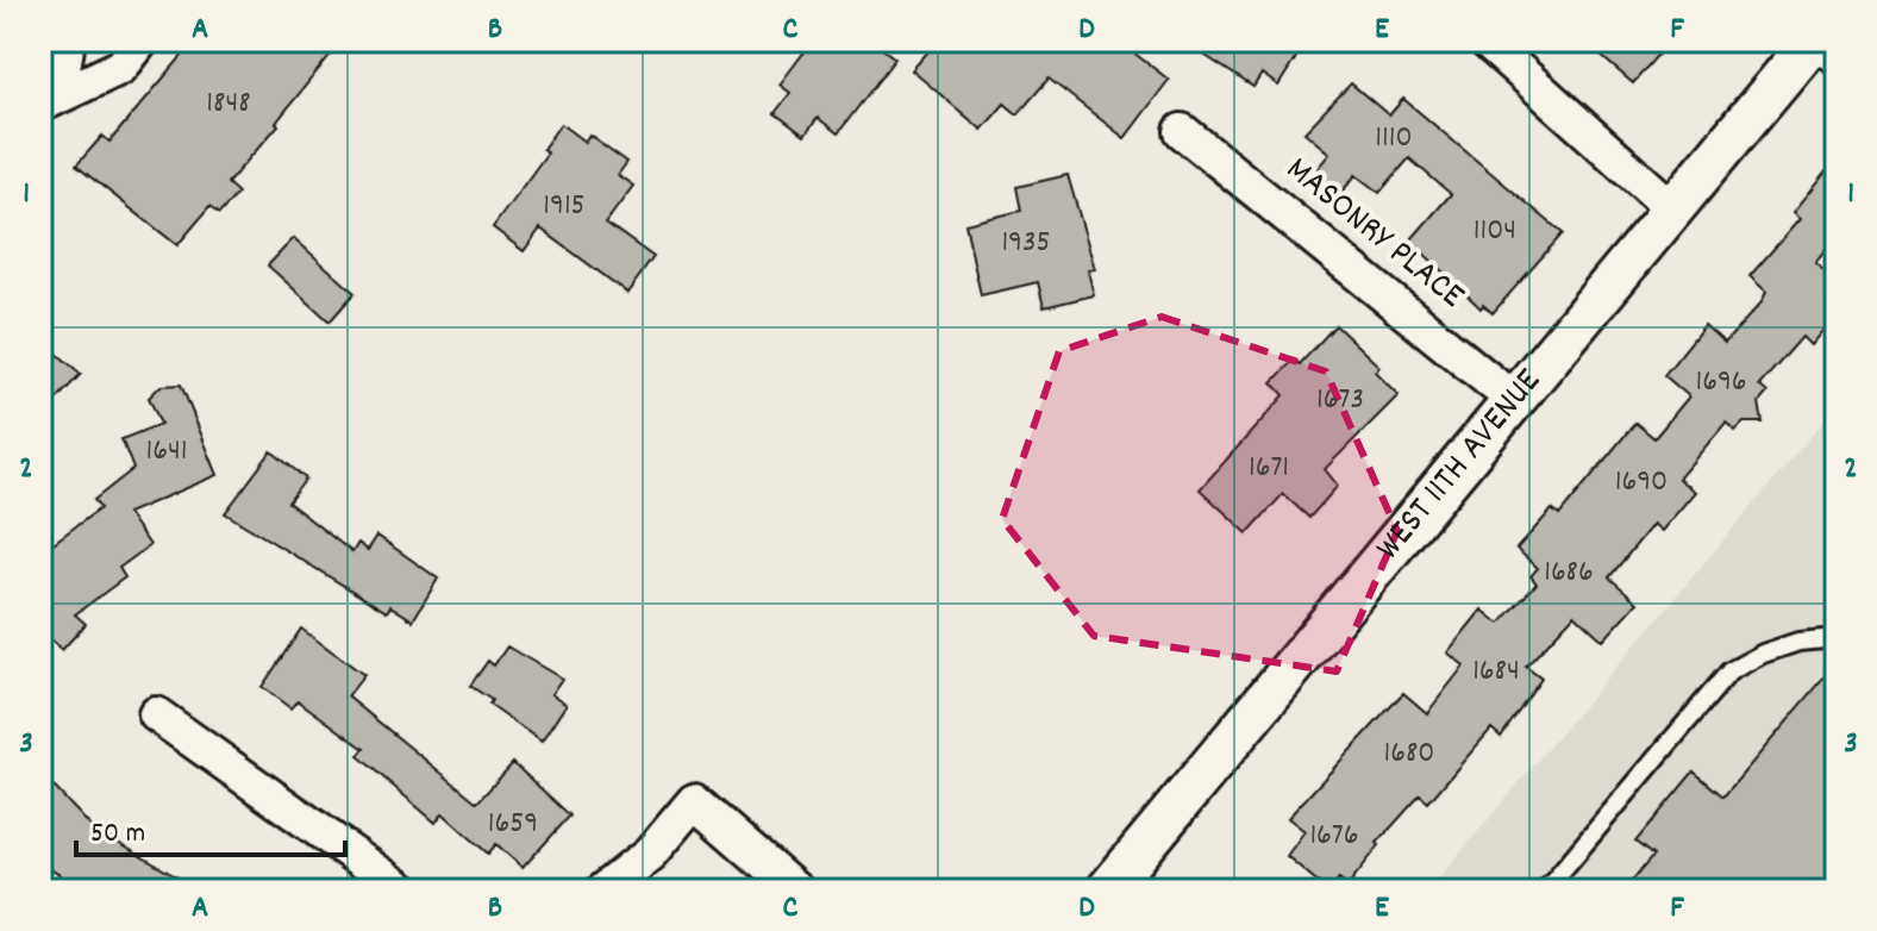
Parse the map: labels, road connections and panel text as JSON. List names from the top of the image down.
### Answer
{
  "streets": {
    "street": ["MASONRY PLACE", "WEST 11TH AVENUE"]
  },
  "crossings": [
    ["MASONRY PLACE", "WEST 11TH AVENUE"]
  ],
  "house_numbers": [
    "1848",
    "1110",
    "1915",
    "1104",
    "1935",
    "1696",
    "1673",
    "1641",
    "1671",
    "1690",
    "1686",
    "1684",
    "1680",
    "1659",
    "1676"
  ],
  "scale_bar": "50 m",
  "grid": {
    "columns": [
      "A",
      "B",
      "C",
      "D",
      "E",
      "F"
    ],
    "rows": ["1", "2", "3"]
  }
}
